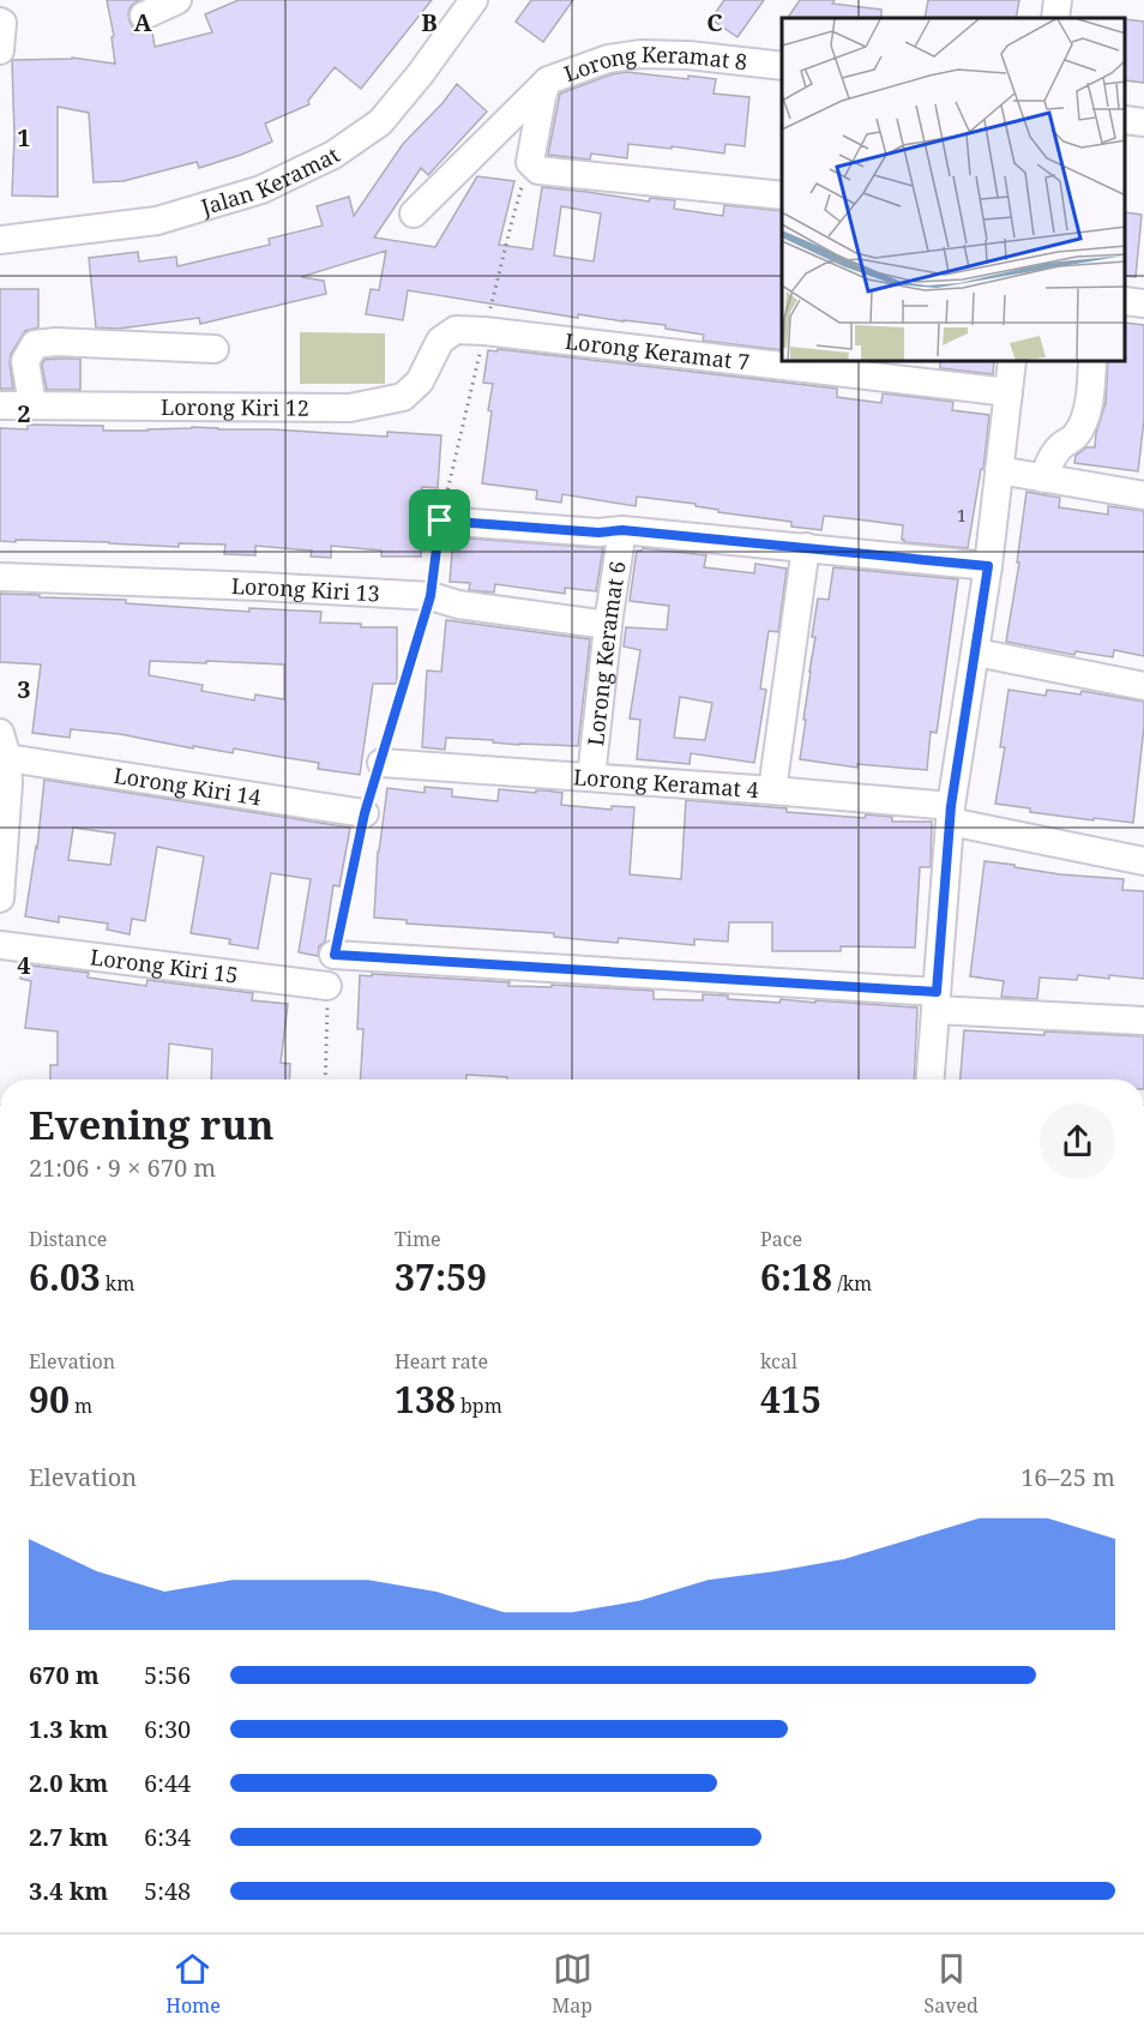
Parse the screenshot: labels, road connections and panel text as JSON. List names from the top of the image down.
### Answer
{
  "streets": {
    "street": [
      "Lorong Keramat 8",
      "Jalan Keramat",
      "Lorong Keramat 7",
      "Lorong Kiri 12",
      "Lorong Kiri 13",
      "Lorong Keramat 6",
      "Lorong Keramat 4",
      "Lorong Kiri 14",
      "Lorong Kiri 15"
    ]
  },
  "crossings": [
    ["Lorong Keramat 7", "Lorong Kiri 12"],
    ["Lorong Kiri 13", "Lorong Keramat 6"],
    ["Lorong Keramat 6", "Lorong Keramat 4"]
  ],
  "house_numbers": ["1"],
  "page": {
    "heading": ["Evening run", "21:06 · 9 × 670 m"],
    "stats": [
      ["Distance", "6.03 km"],
      ["Time", "37:59"],
      ["Pace", "6:18 /km"],
      ["Elevation", "90 m"],
      ["Heart rate", "138 bpm"],
      ["kcal", "415"]
    ],
    "chart": ["Elevation", "16–25 m"],
    "list": [
      {
        "name": "670 m",
        "note": "5:56"
      },
      {
        "name": "1.3 km",
        "note": "6:30"
      },
      {
        "name": "2.0 km",
        "note": "6:44"
      },
      {
        "name": "2.7 km",
        "note": "6:34"
      },
      {
        "name": "3.4 km",
        "note": "5:48"
      }
    ],
    "tabs": ["Home", "Map", "Saved"]
  },
  "grid": {
    "columns": ["A", "B", "C"],
    "rows": [
      "1",
      "2",
      "3",
      "4"
    ]
  }
}
